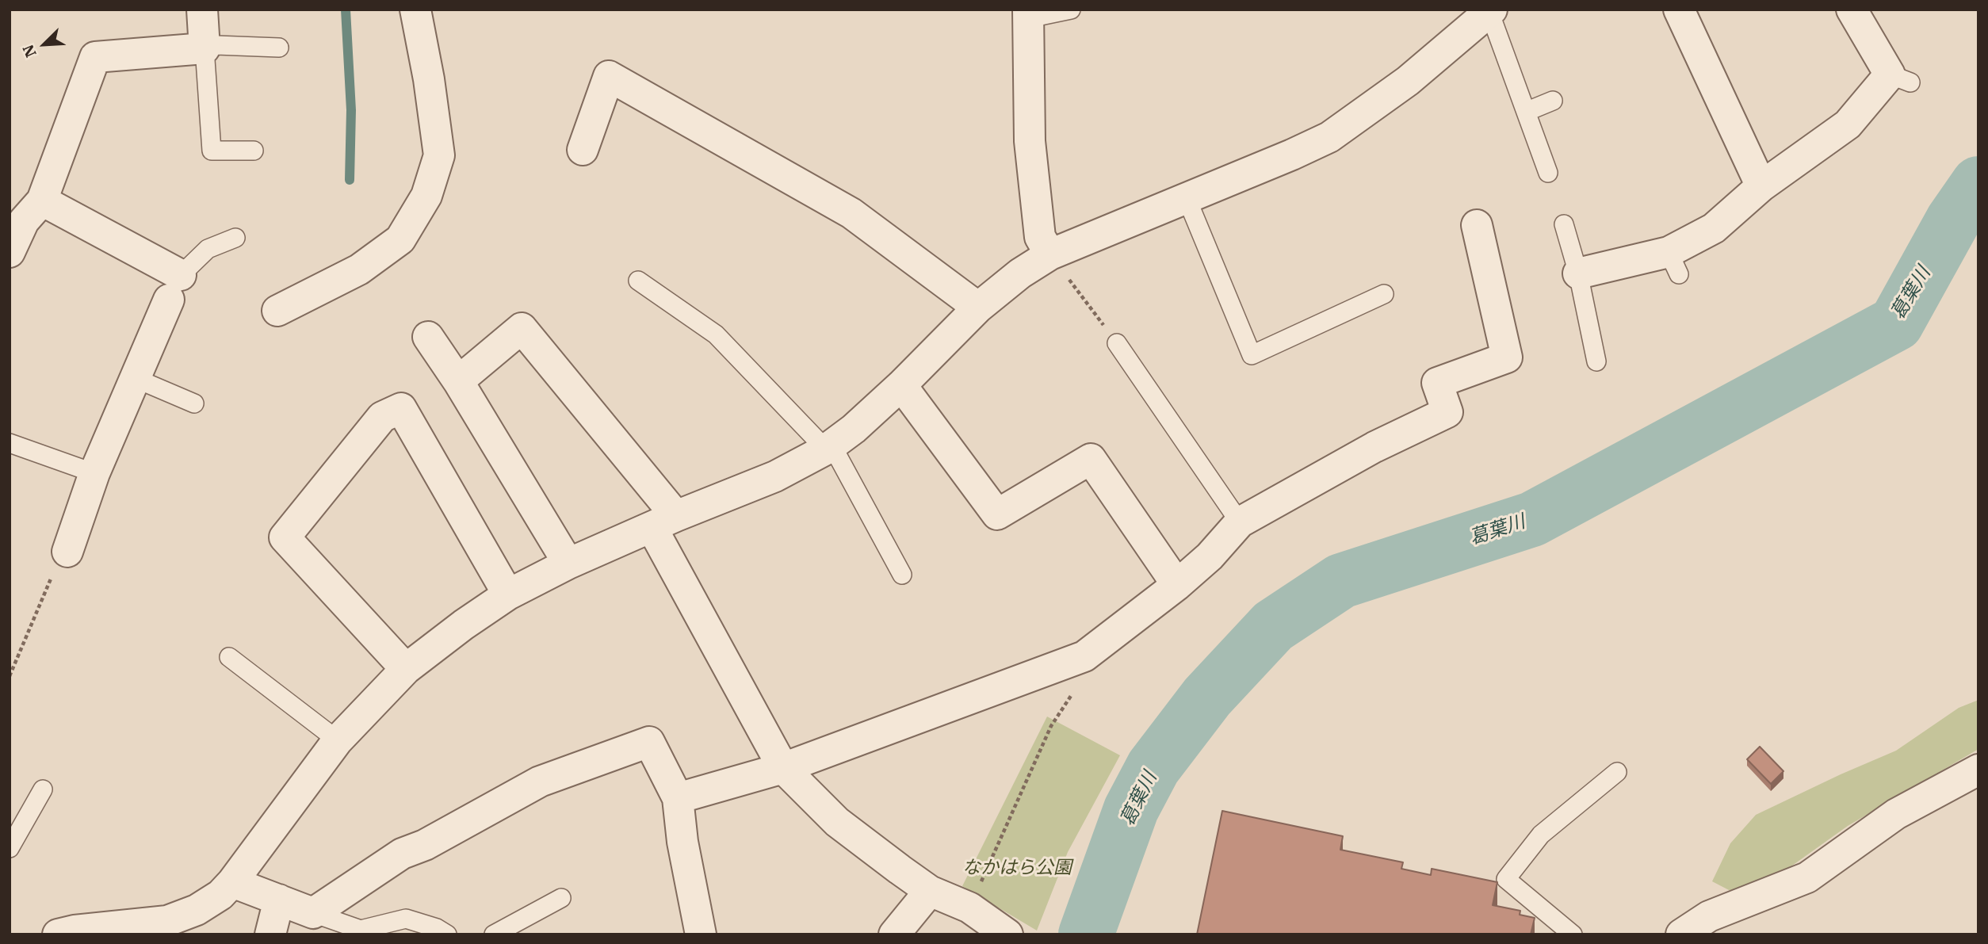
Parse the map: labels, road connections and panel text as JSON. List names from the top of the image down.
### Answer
{
  "water": ["葛葉川"],
  "parks": ["なかはら公園"],
  "north": "bottom left"
}
